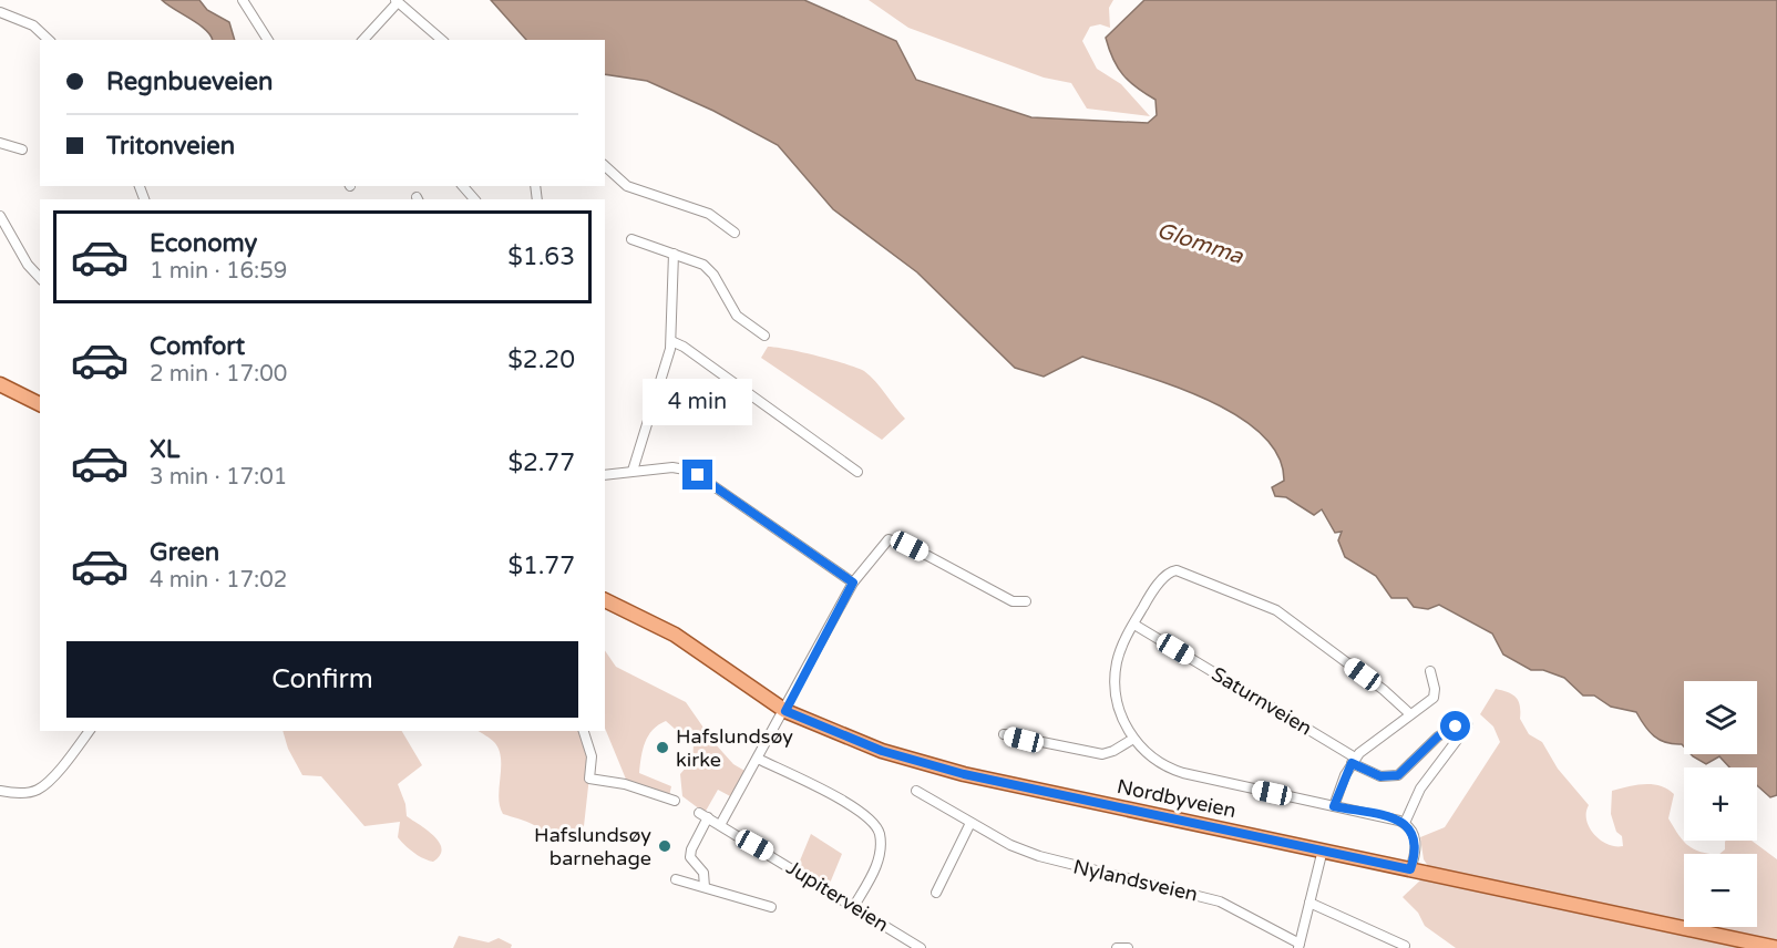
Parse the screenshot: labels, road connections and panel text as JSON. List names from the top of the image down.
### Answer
{
  "streets": {
    "main road": ["Nordbyveien"],
    "street": ["Saturnveien", "Nylandsveien", "Jupiterveien"]
  },
  "water": ["Glomma"],
  "places": ["Hafslundsøy kirke", "Hafslundsøy barnehage"],
  "page": {
    "banner": ["Regnbueveien", "Tritonveien"],
    "list": [
      {
        "name": "Economy",
        "note": "1 min · 16:59",
        "value": "$1.63"
      },
      {
        "name": "Comfort",
        "note": "2 min · 17:00",
        "value": "$2.20"
      },
      {
        "name": "XL",
        "note": "3 min · 17:01",
        "value": "$2.77"
      },
      {
        "name": "Green",
        "note": "4 min · 17:02",
        "value": "$1.77"
      }
    ],
    "bubble": "4 min",
    "buttons": "Confirm",
    "map_buttons": ["+", "−"]
  }
}
